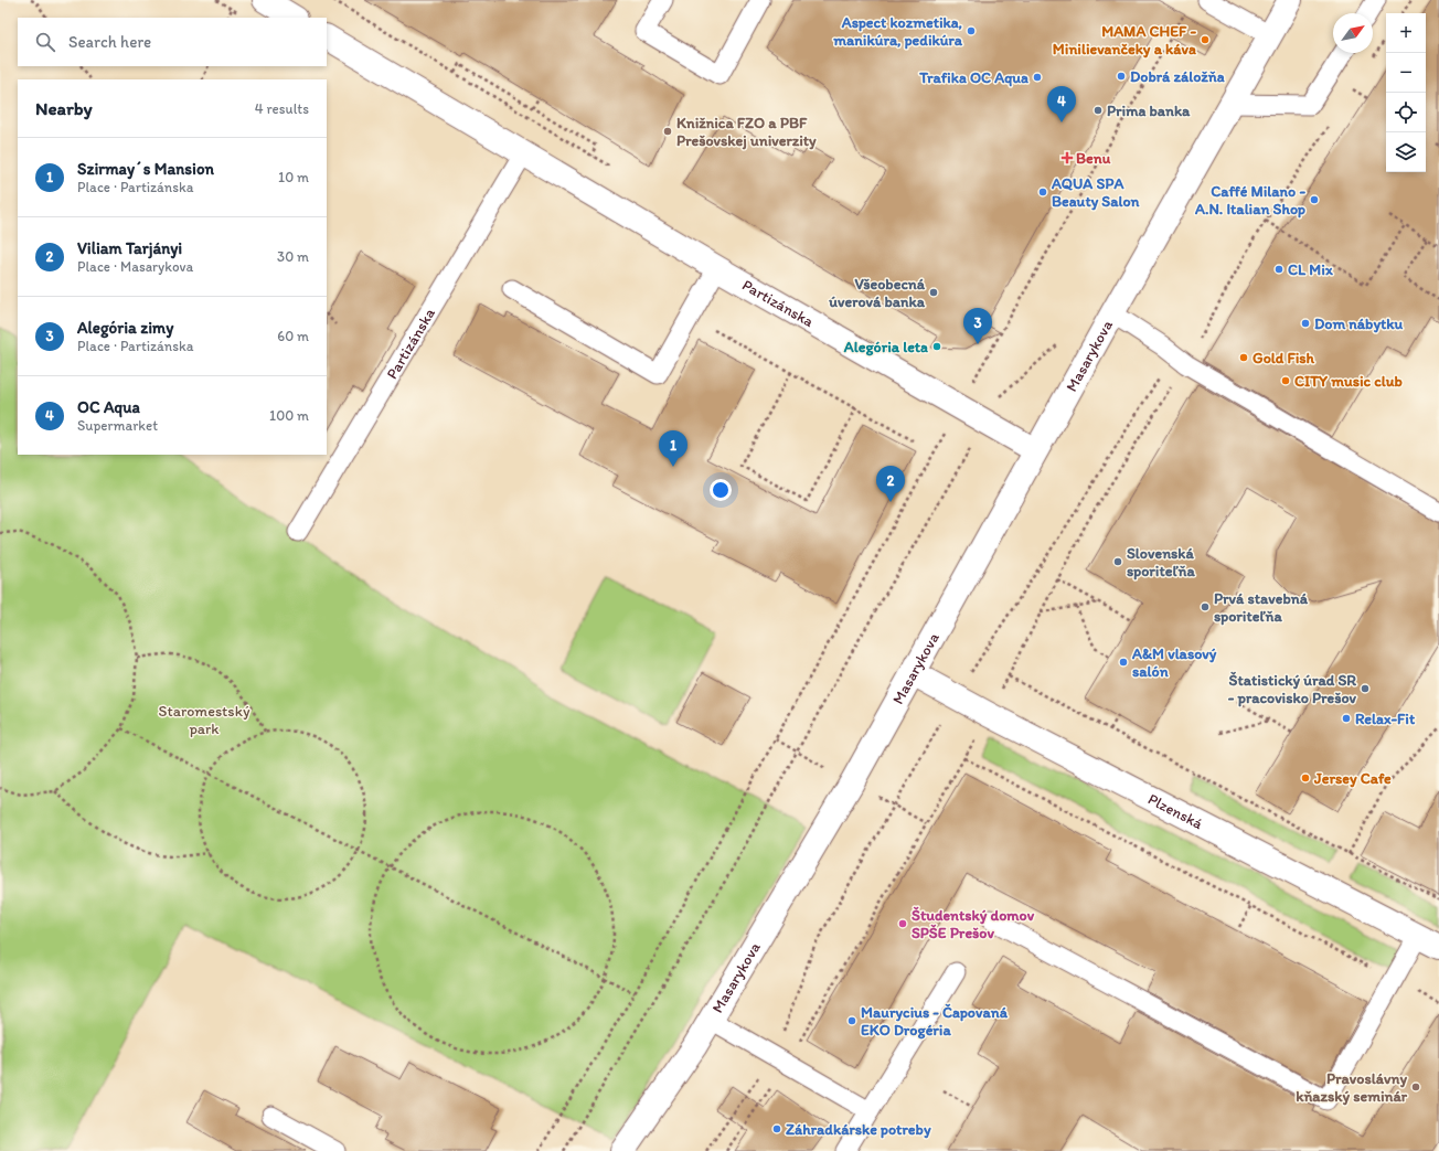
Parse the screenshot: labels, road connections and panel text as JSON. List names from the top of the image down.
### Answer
{
  "streets": {
    "street": ["Partizánska", "Masarykova", "Plzenská"]
  },
  "crossings": [
    ["Partizánska", "Masarykova"],
    ["Masarykova", "Plzenská"]
  ],
  "parks": ["Staromestský park"],
  "places": {
    "other": [
      "Aspect kozmetika, manikúra, pedikúra",
      "MAMA CHEF - Minilievančeky a káva",
      "Dobrá záložňa",
      "Trafika OC Aqua",
      "Prima banka",
      "Knižnica FZO a PBF Prešovskej univerzity",
      "AQUA SPA Beauty Salon",
      "Caffé Milano - A.N. Italian Shop",
      "CL Mix",
      "Všeobecná úverová banka",
      "Dom nábytku",
      "Alegória leta",
      "Gold Fish",
      "CITY music club",
      "Slovenská sporiteľňa",
      "Prvá stavebná sporiteľňa",
      "A&M vlasový salón",
      "Štatistický úrad SR - pracovisko Prešov",
      "Relax-Fit",
      "Jersey Cafe",
      "Študentský domov SPŠE Prešov",
      "Maurycius - Čapovaná EKO Drogéria",
      "Pravoslávny kňazský seminár",
      "Záhradkárske potreby"
    ],
    "health": ["Benu"]
  },
  "north": "top right",
  "page": {
    "map_buttons": ["+", "−"],
    "search": "Search here",
    "heading": ["Nearby", "4 results"],
    "pins": [
      "4",
      "3",
      "1",
      "2"
    ],
    "list": [
      {
        "mark": "1",
        "name": "Szirmay´s Mansion",
        "note": "Place · Partizánska",
        "value": "10 m"
      },
      {
        "mark": "2",
        "name": "Viliam Tarjányi",
        "note": "Place · Masarykova",
        "value": "30 m"
      },
      {
        "mark": "3",
        "name": "Alegória zimy",
        "note": "Place · Partizánska",
        "value": "60 m"
      },
      {
        "mark": "4",
        "name": "OC Aqua",
        "note": "Supermarket",
        "value": "100 m"
      }
    ]
  }
}
